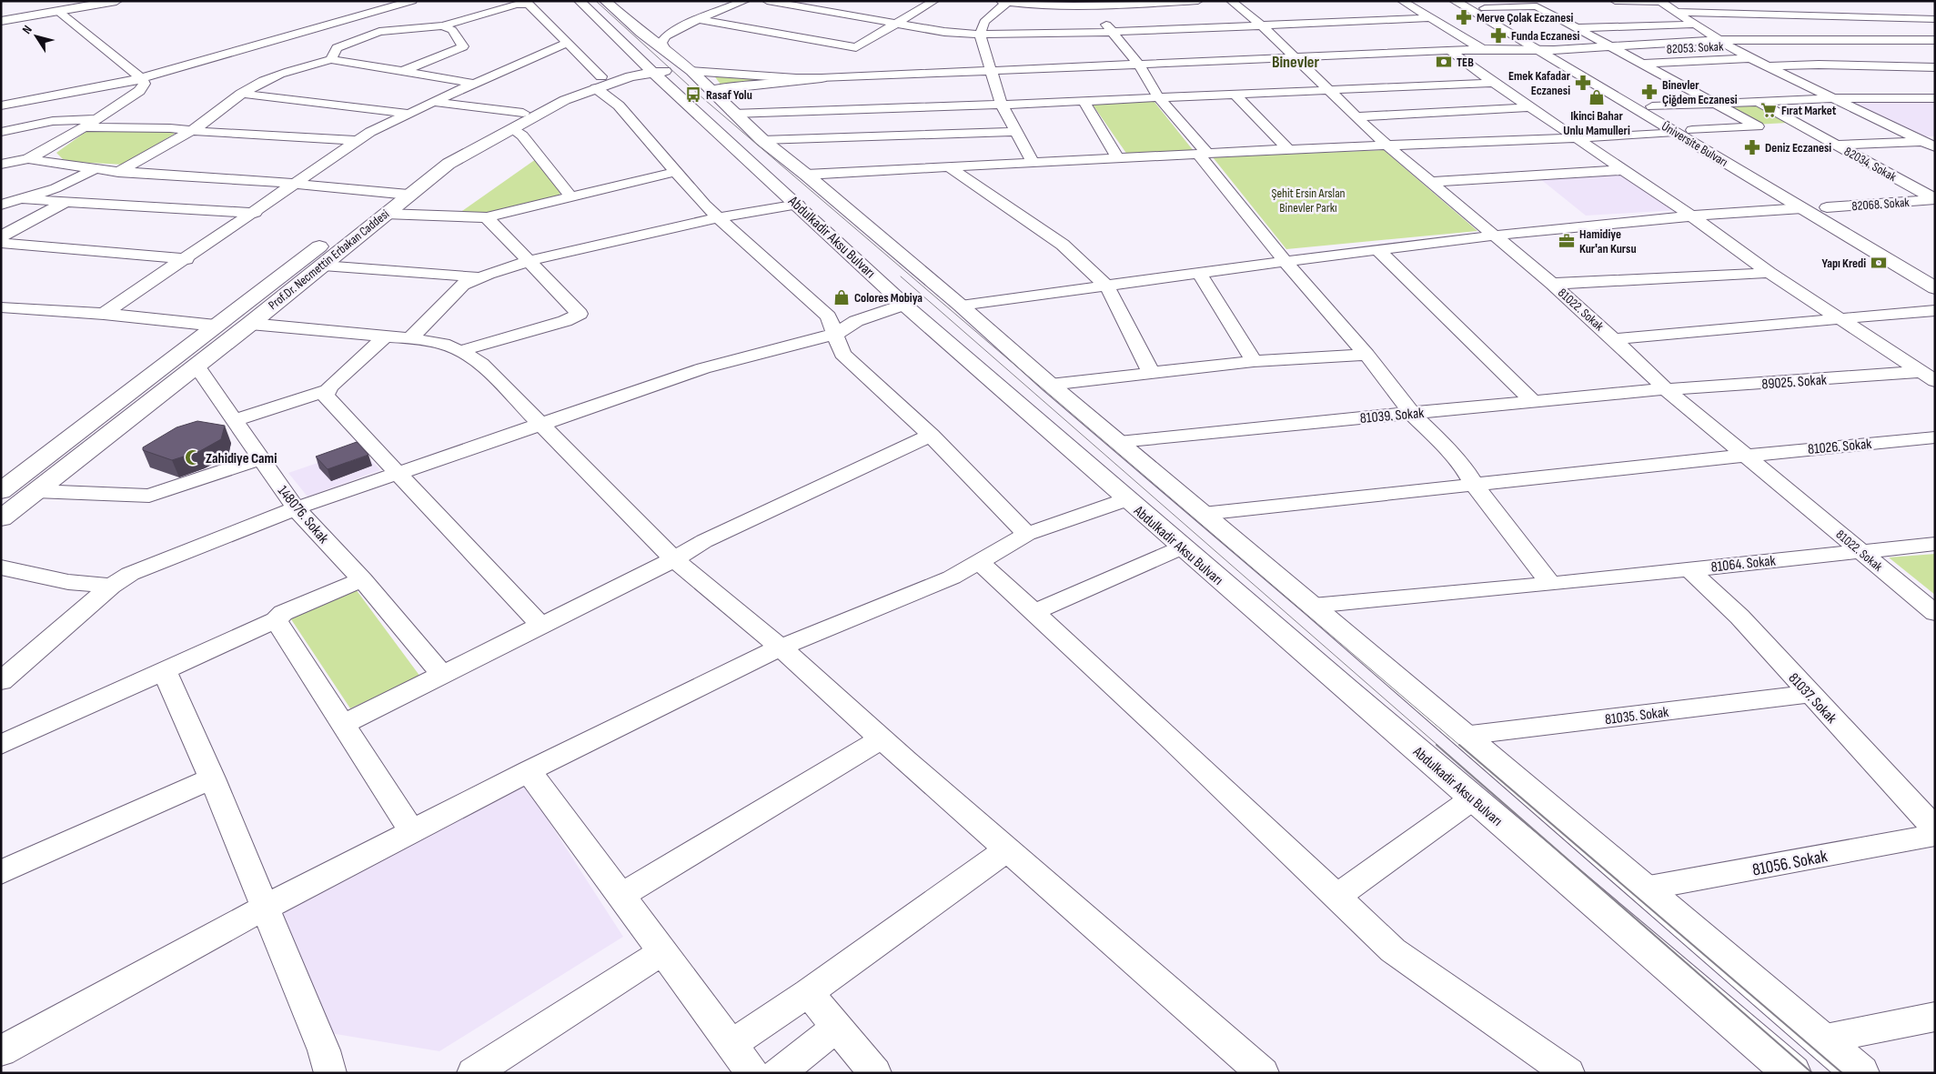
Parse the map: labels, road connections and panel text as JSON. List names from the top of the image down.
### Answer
{
  "streets": {
    "main road": ["Üniversite Bulvarı", "Abdulkadir Aksu Bulvarı", "Prof.Dr. Necmettin Erbakan Caddesi"],
    "street": [
      "82053. Sokak",
      "82034. Sokak",
      "82068. Sokak",
      "81022. Sokak",
      "89025. Sokak",
      "81039. Sokak",
      "81026. Sokak",
      "148076. Sokak",
      "81064. Sokak",
      "81037. Sokak",
      "81035. Sokak",
      "81056. Sokak"
    ]
  },
  "crossings": [
    ["Üniversite Bulvarı", "82068. Sokak"],
    ["82034. Sokak", "82068. Sokak"],
    ["Abdulkadir Aksu Bulvarı", "Prof.Dr. Necmettin Erbakan Caddesi"],
    ["Prof.Dr. Necmettin Erbakan Caddesi", "148076. Sokak"],
    ["81022. Sokak", "89025. Sokak"],
    ["81022. Sokak", "81039. Sokak"],
    ["81022. Sokak", "81026. Sokak"],
    ["81022. Sokak", "81064. Sokak"],
    ["89025. Sokak", "81039. Sokak"],
    ["81064. Sokak", "81037. Sokak"],
    ["81037. Sokak", "81035. Sokak"]
  ],
  "districts": ["Binevler"],
  "parks": ["Şehit Ersin Arslan Binevler Parkı"],
  "places": {
    "pharmacy": [
      "Merve Çolak Eczanesi",
      "Funda Eczanesi",
      "Emek Kafadar Eczanesi",
      "Binevler Çiğdem Eczanesi",
      "Deniz Eczanesi"
    ],
    "bank": ["TEB", "Yapı Kredi"],
    "bus stop": ["Rasaf Yolu"],
    "shop": ["Ikinci Bahar Unlu Mamulleri", "Colores Mobiya"],
    "supermarket": ["Fırat Market"],
    "office": ["Hamidiye Kur'an Kursu"],
    "mosque": ["Zahidiye Cami"]
  },
  "north": "top left"
}
